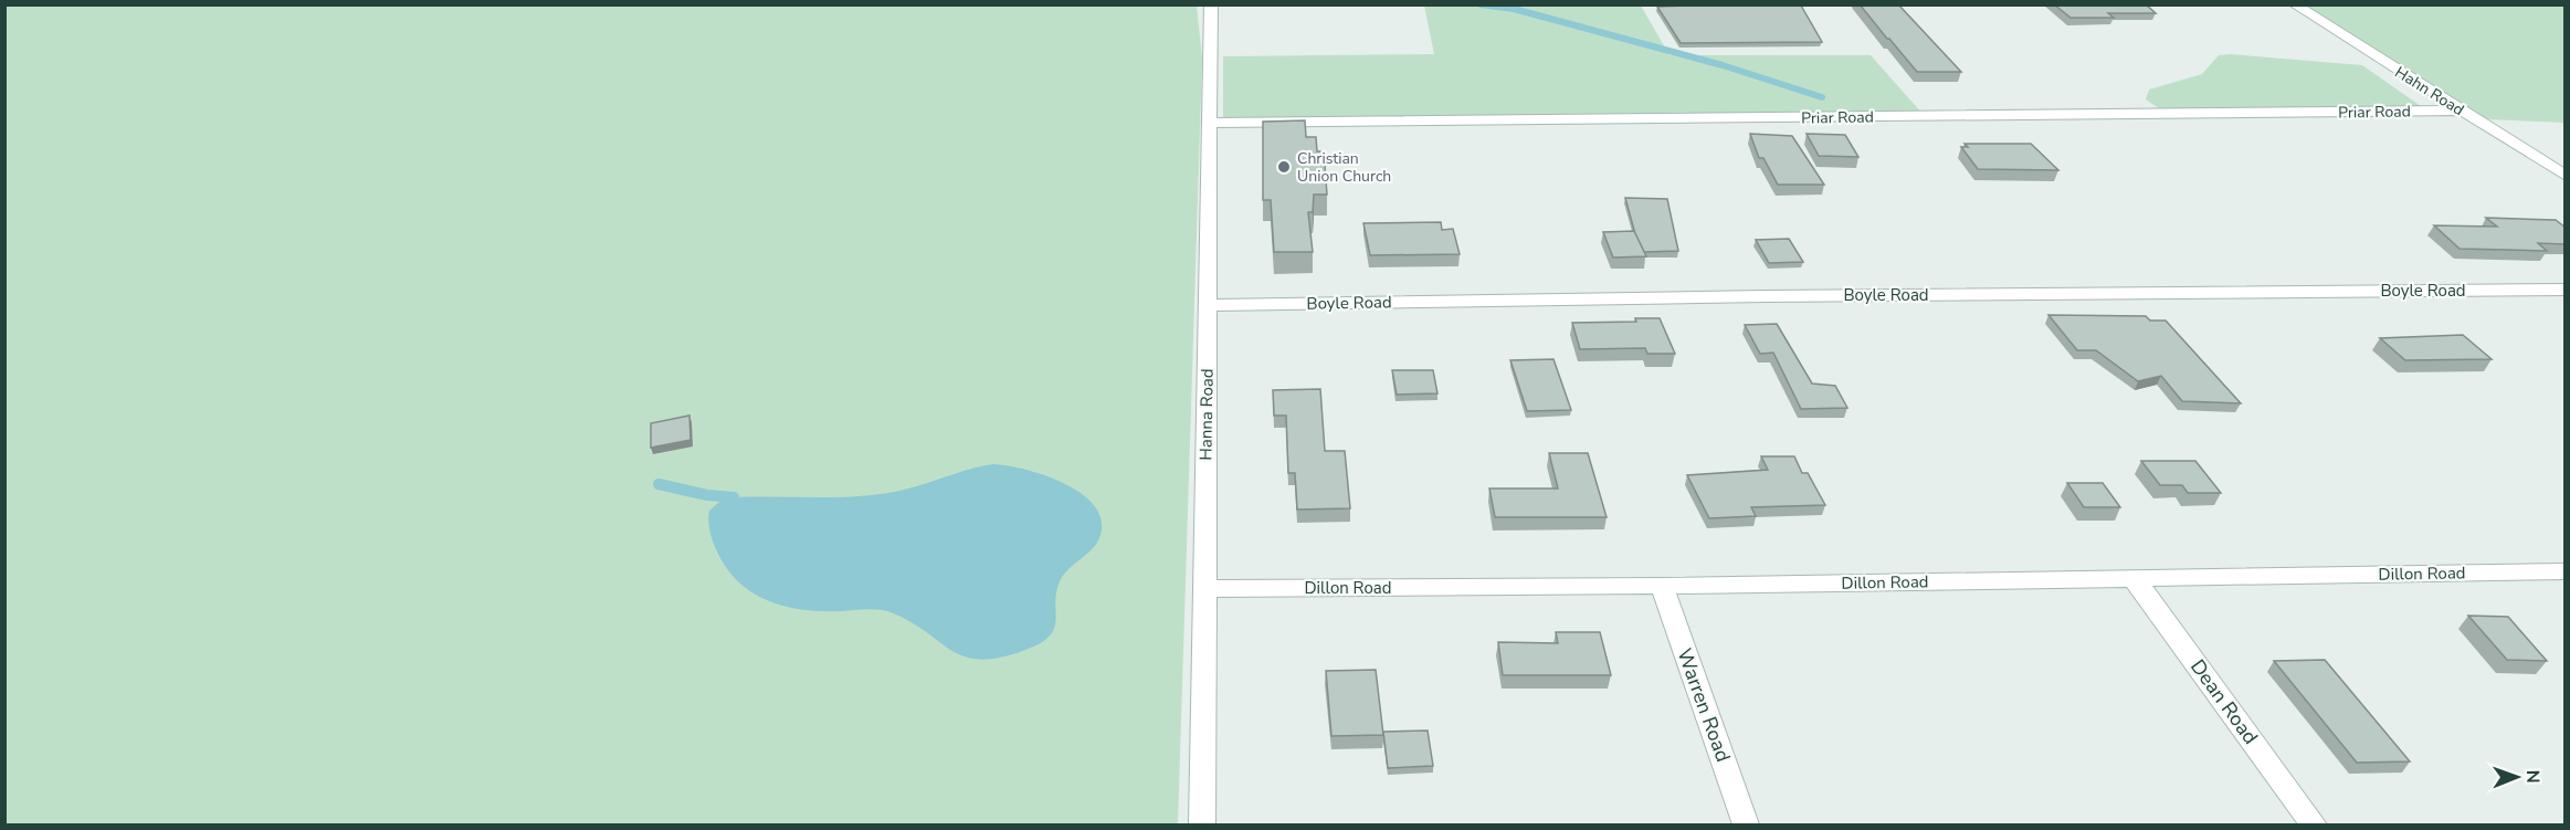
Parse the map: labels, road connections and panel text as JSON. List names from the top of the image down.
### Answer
{
  "streets": {
    "street": [
      "Hahn Road",
      "Priar Road",
      "Boyle Road",
      "Hanna Road",
      "Dillon Road",
      "Dean Road",
      "Warren Road"
    ]
  },
  "crossings": [
    ["Hahn Road", "Priar Road"],
    ["Priar Road", "Hanna Road"],
    ["Boyle Road", "Hanna Road"],
    ["Hanna Road", "Dillon Road"],
    ["Dillon Road", "Dean Road"],
    ["Dillon Road", "Warren Road"]
  ],
  "places": ["Christian Union Church"],
  "north": "right"
}
